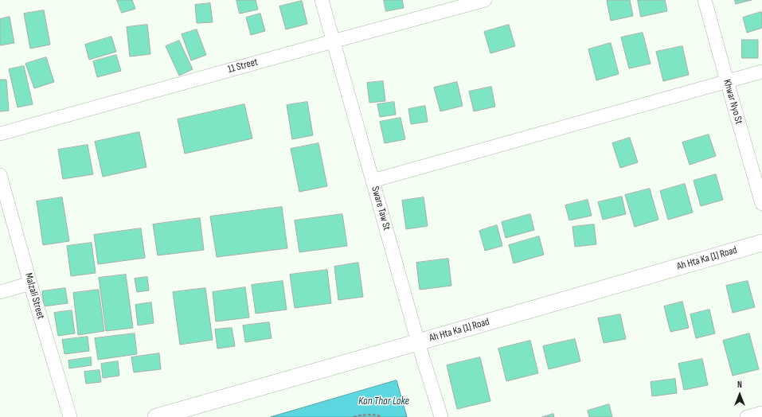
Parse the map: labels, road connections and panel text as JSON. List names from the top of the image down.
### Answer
{
  "streets": {
    "street": [
      "11 Street",
      "Khwar Nyo St",
      "Sware Taw St",
      "Ah Hta Ka (1) Road",
      "Malzali Street"
    ]
  },
  "crossings": [
    ["11 Street", "Sware Taw St"],
    ["Sware Taw St", "Ah Hta Ka (1) Road"]
  ],
  "water": ["Kan Thar Lake"],
  "north": "top"
}
